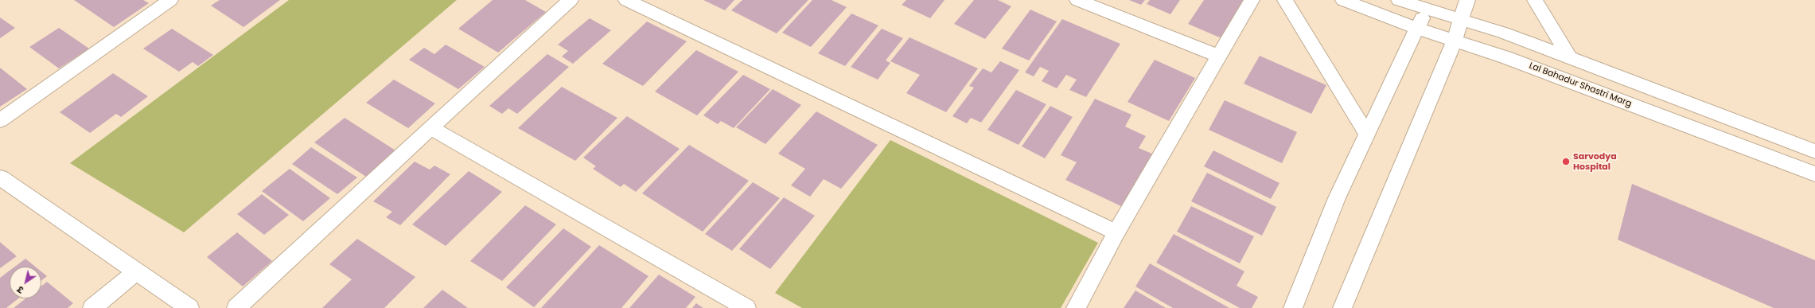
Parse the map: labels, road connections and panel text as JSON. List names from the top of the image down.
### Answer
{
  "streets": {
    "street": ["Lal Bahadur Shastri Marg"]
  },
  "places": ["Sarvodya Hospital"],
  "north": "bottom left"
}
